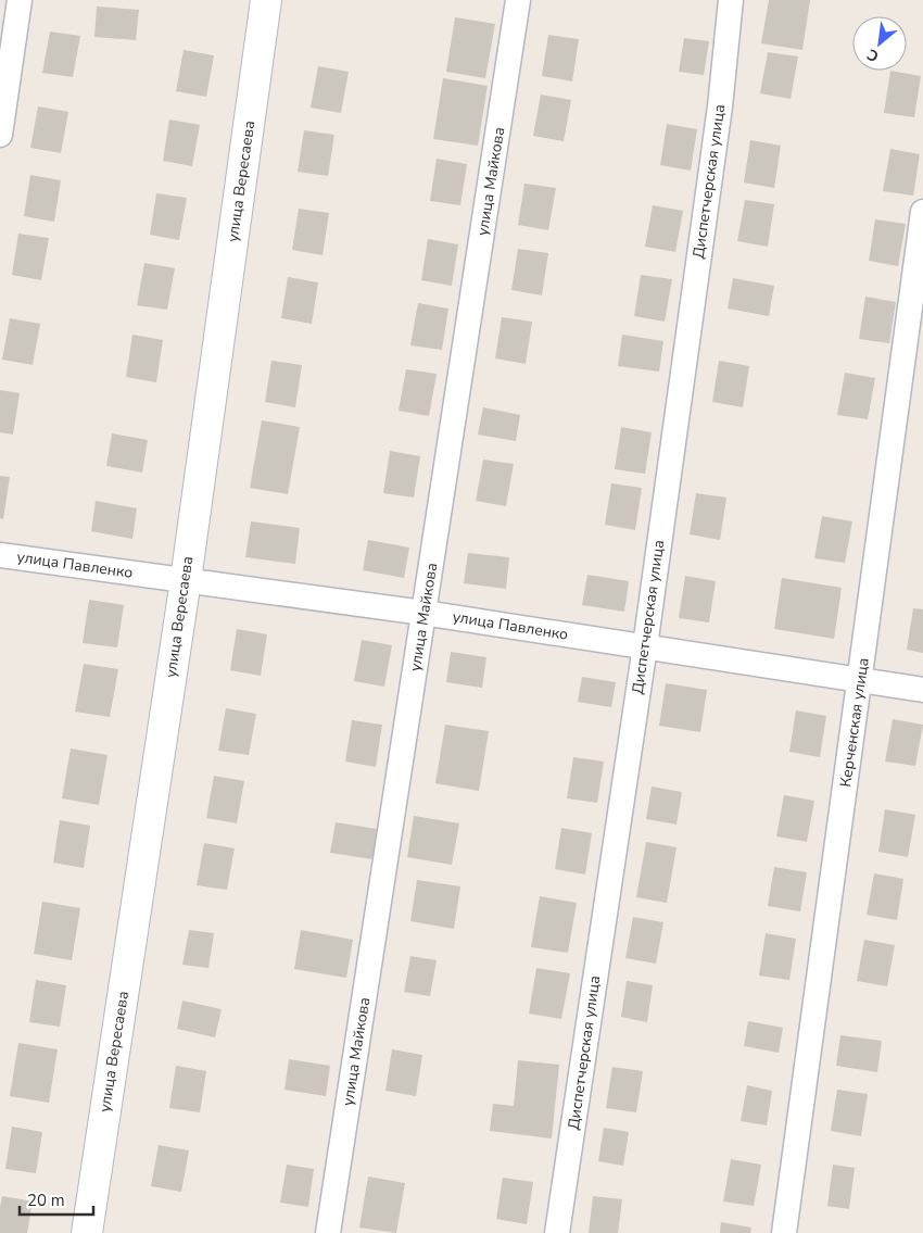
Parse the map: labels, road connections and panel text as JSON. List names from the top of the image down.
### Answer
{
  "streets": {
    "street": [
      "улица Вересаева",
      "улица Майкова",
      "Диспетчерская улица",
      "улица Павленко",
      "Керченская улица"
    ]
  },
  "crossings": [
    ["улица Вересаева", "улица Павленко"],
    ["улица Майкова", "улица Павленко"],
    ["Диспетчерская улица", "улица Павленко"],
    ["улица Павленко", "Керченская улица"]
  ],
  "scale_bar": "20 m",
  "north": "bottom left"
}
